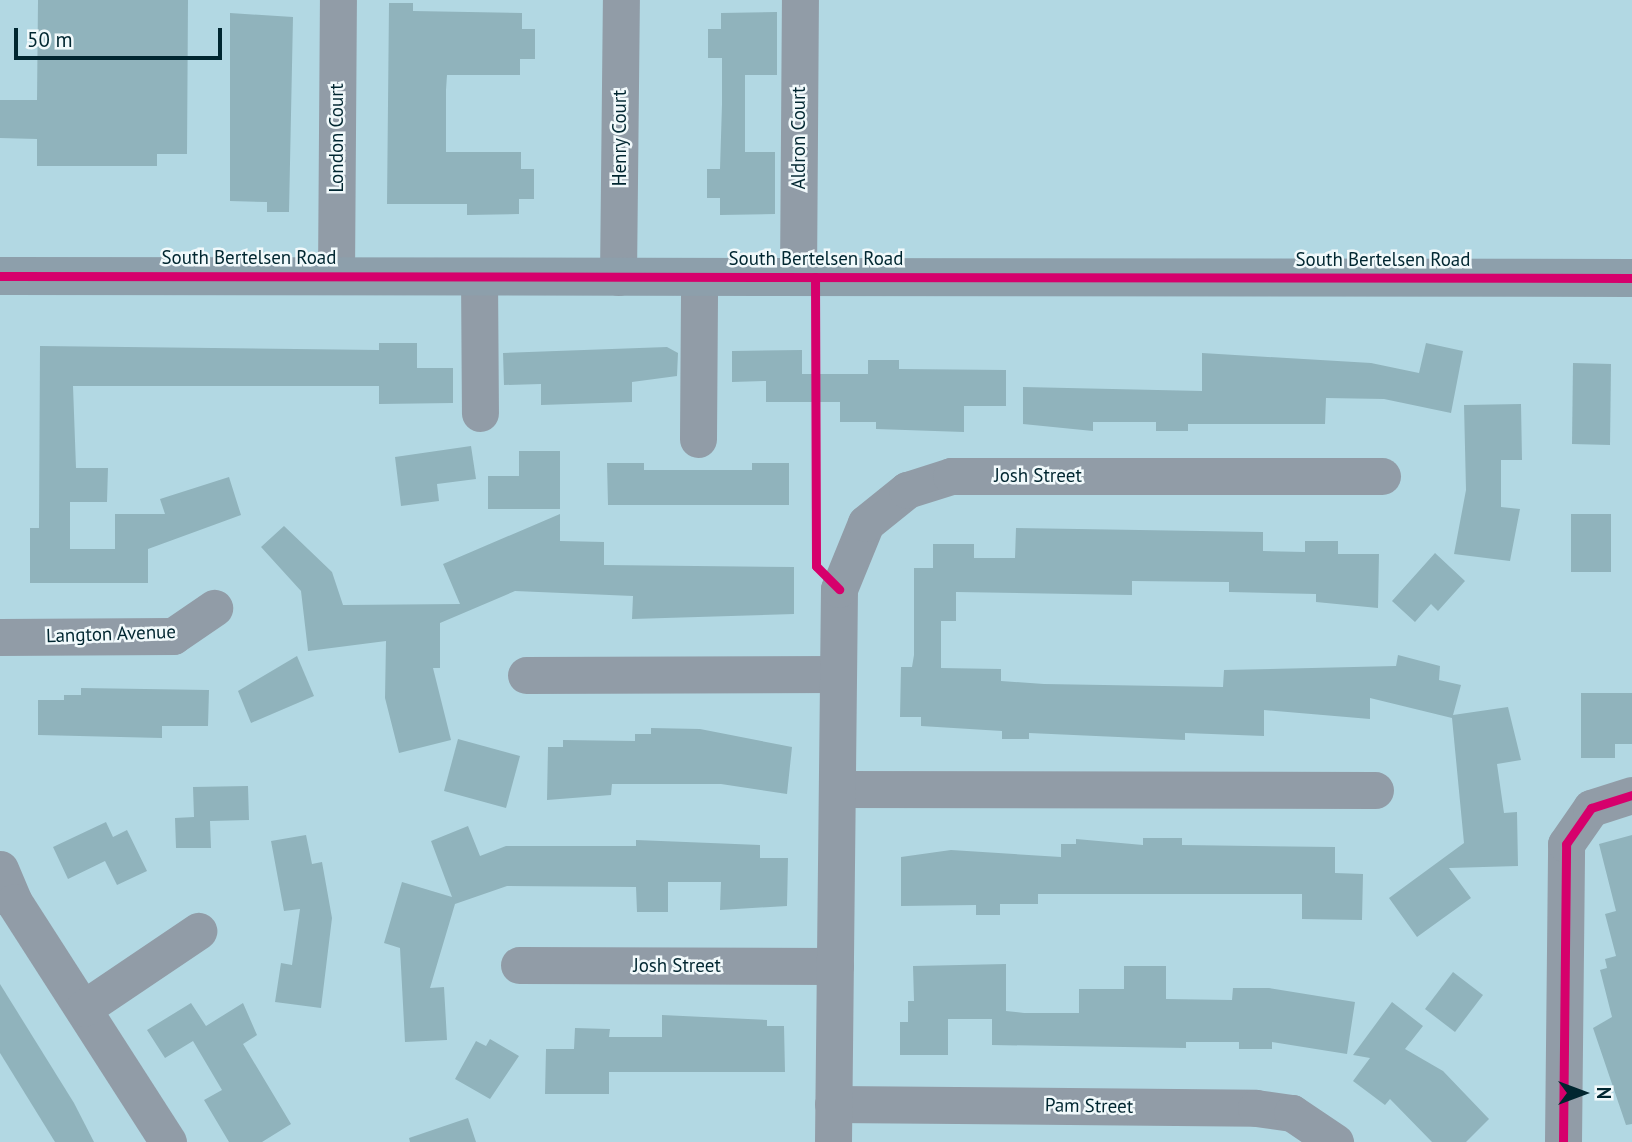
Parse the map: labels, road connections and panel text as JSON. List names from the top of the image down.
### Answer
{
  "streets": {
    "main road": ["South Bertelsen Road"],
    "street": [
      "London Court",
      "Henry Court",
      "Aldron Court",
      "Josh Street",
      "Langton Avenue",
      "Pam Street"
    ]
  },
  "crossings": [
    ["London Court", "South Bertelsen Road"],
    ["Henry Court", "South Bertelsen Road"],
    ["Aldron Court", "South Bertelsen Road"],
    ["Josh Street", "Pam Street"]
  ],
  "scale_bar": "50 m",
  "north": "right"
}
